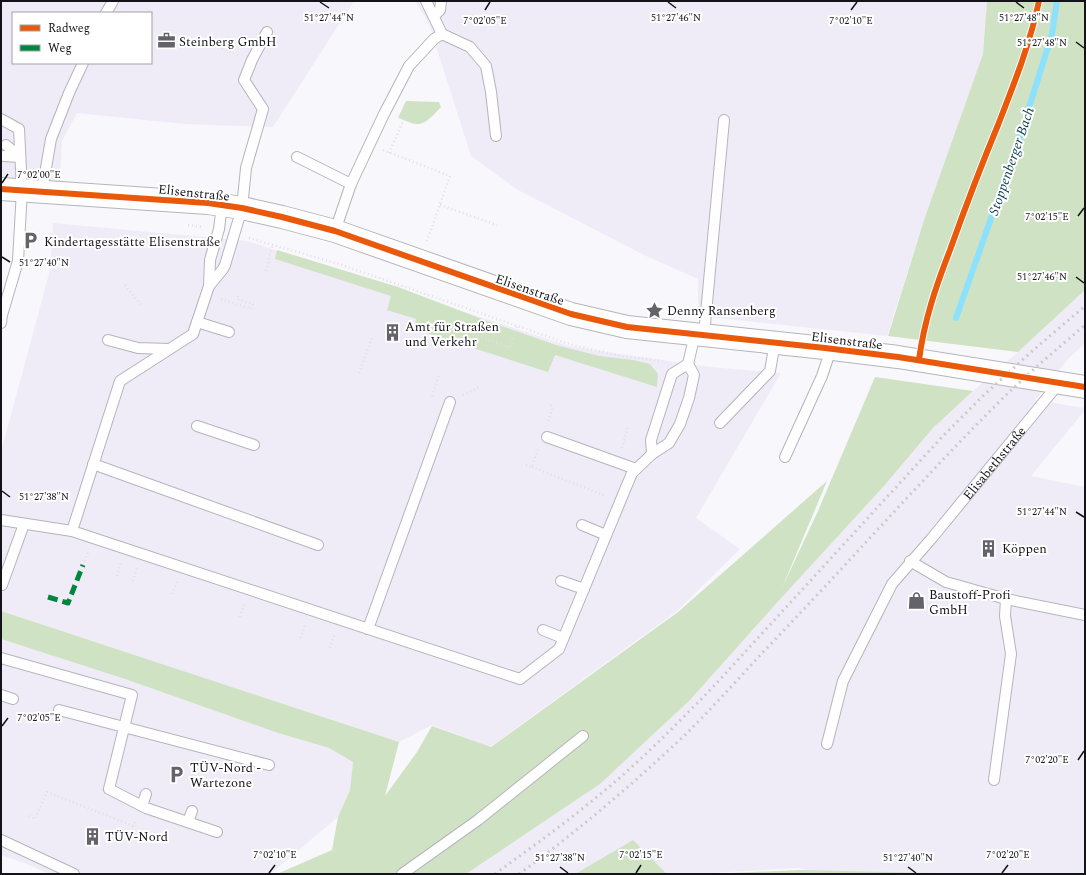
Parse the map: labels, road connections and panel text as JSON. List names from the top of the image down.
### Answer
{
  "streets": {
    "street": ["Elisenstraße"],
    "lane": ["Elisabethstraße"]
  },
  "crossings": [
    ["Elisenstraße", "Elisabethstraße"]
  ],
  "water": ["Stoppenberger Bach"],
  "places": {
    "office": ["Steinberg GmbH"],
    "parking": ["Kindertagesstätte Elisenstraße", "TÜV-Nord - Wartezone"],
    "place": ["Denny Ransenberg"],
    "building": ["Amt für Straßen und Verkehr", "Köppen", "TÜV-Nord"],
    "shop": ["Baustoff-Profi GmbH"]
  },
  "legend": ["Radweg", "Weg"],
  "coordinates": [
    "51°27'44\"N",
    "51°27'46\"N",
    "51°27'48\"N",
    "7°02'05\"E",
    "7°02'10\"E",
    "7°02'00\"E",
    "7°02'15\"E",
    "51°27'40\"N",
    "51°27'38\"N",
    "7°02'20\"E"
  ]
}
